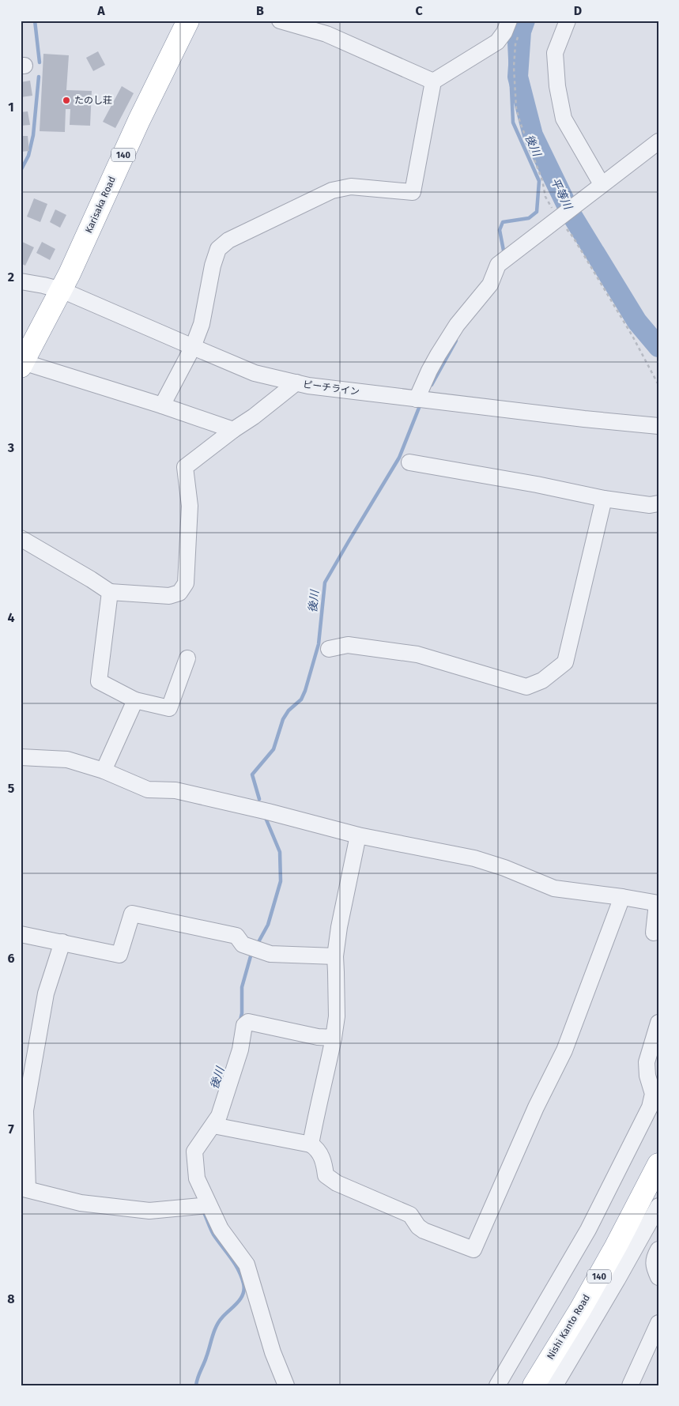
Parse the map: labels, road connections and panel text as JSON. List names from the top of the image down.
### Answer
{
  "streets": {
    "highway": ["140", "Karisaka Road", "Nishi Kanto Road"],
    "street": ["ピーチライン"]
  },
  "crossings": [
    ["Karisaka Road", "ピーチライン"]
  ],
  "water": ["後川", "平等川"],
  "places": ["たのし荘"],
  "grid": {
    "columns": [
      "A",
      "B",
      "C",
      "D"
    ],
    "rows": [
      "1",
      "2",
      "3",
      "4",
      "5",
      "6",
      "7",
      "8"
    ]
  }
}
